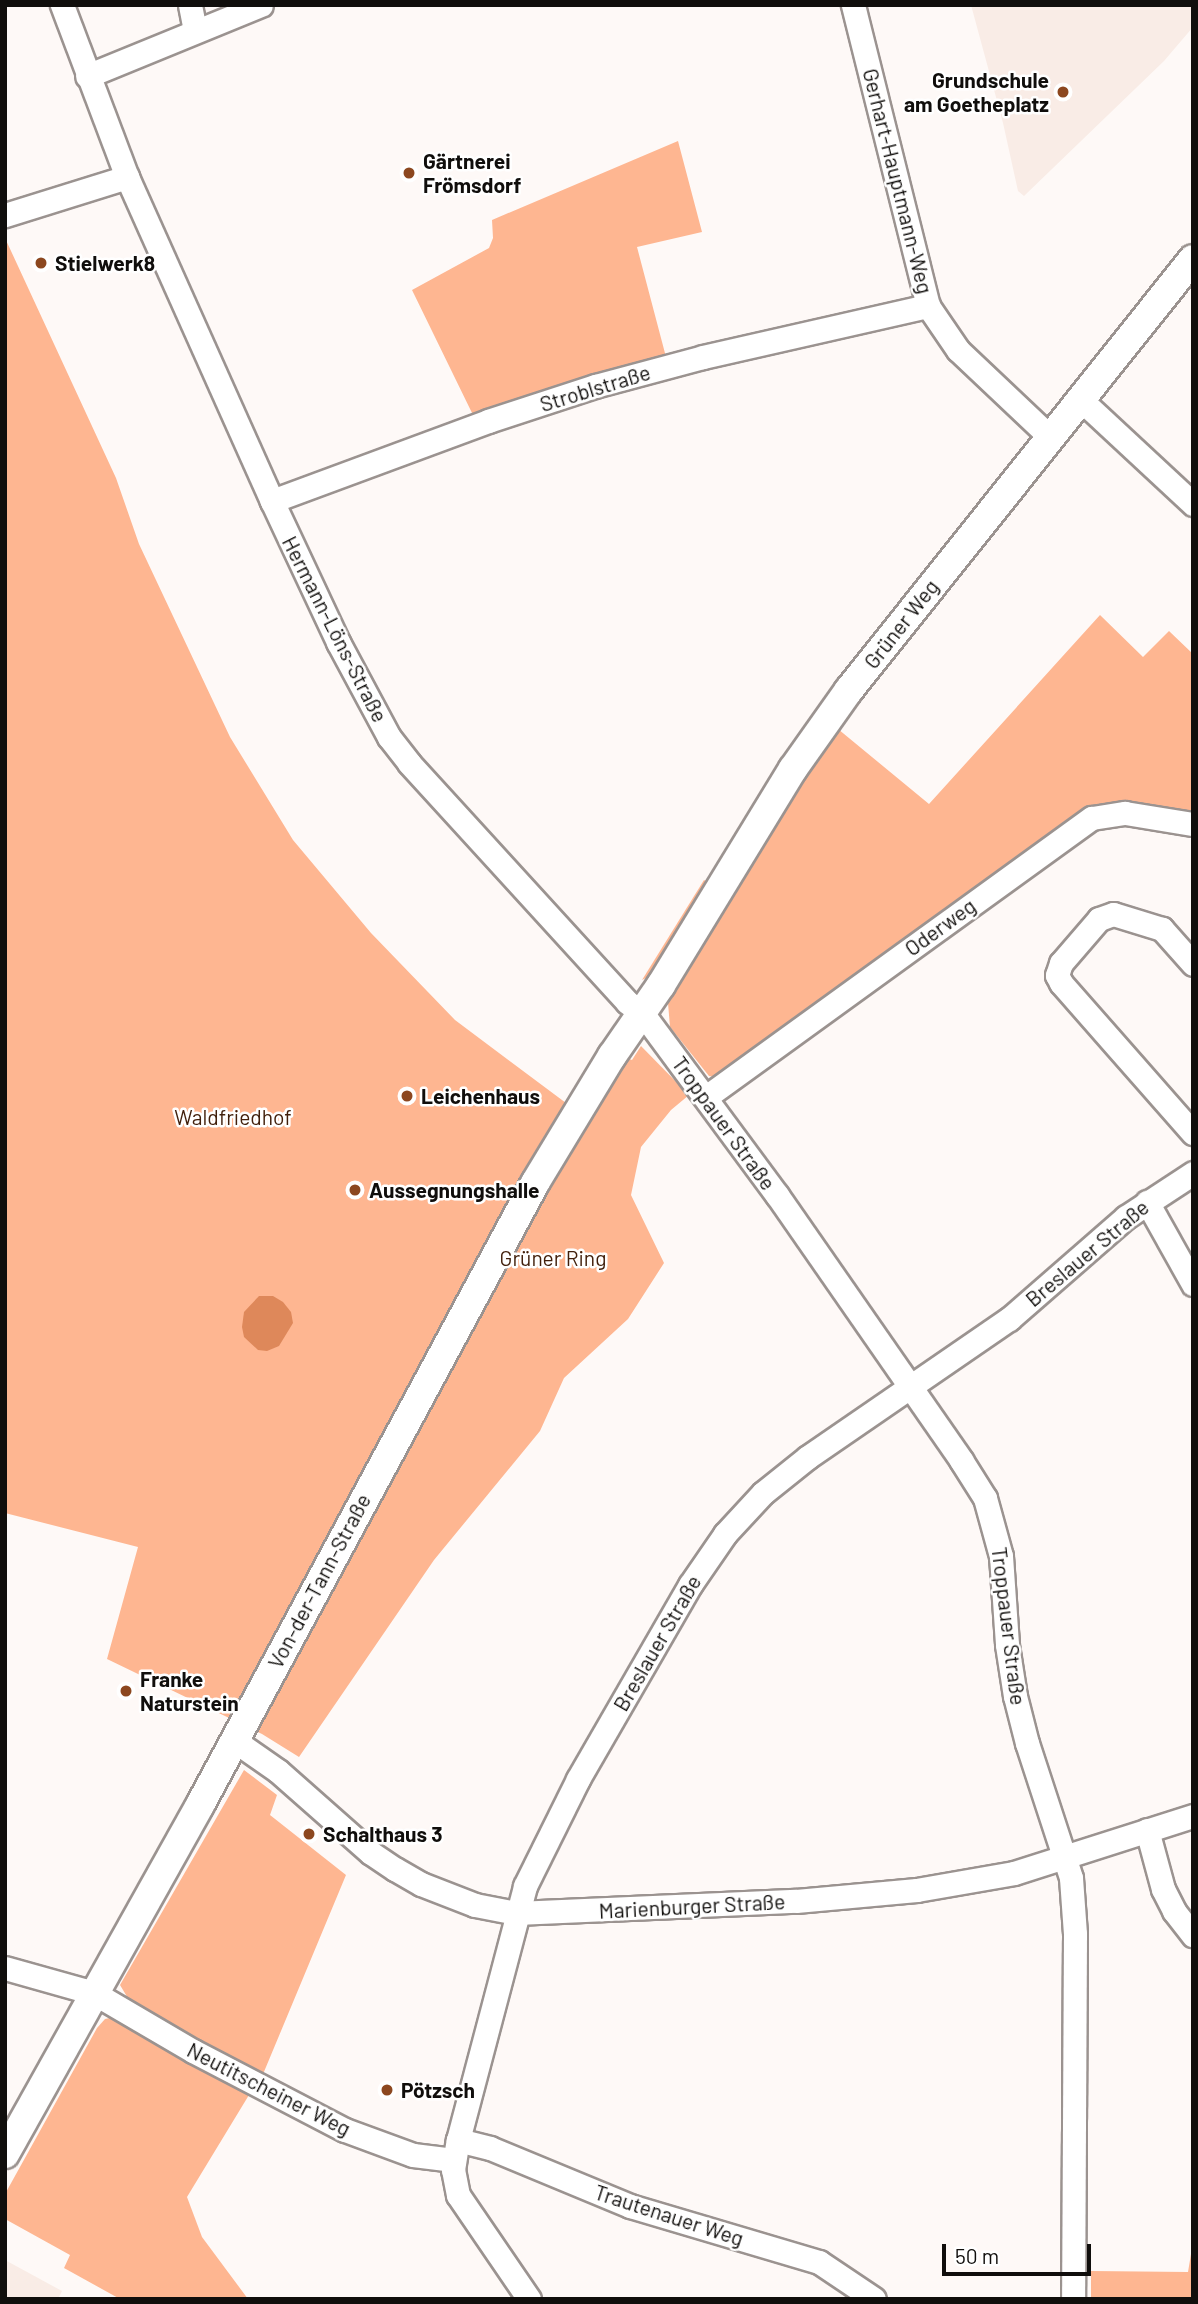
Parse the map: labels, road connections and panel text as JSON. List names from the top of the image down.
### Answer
{
  "streets": {
    "street": [
      "Gerhart-Hauptmann-Weg",
      "Stroblstraße",
      "Grüner Weg",
      "Hermann-Löns-Straße",
      "Oderweg",
      "Troppauer Straße",
      "Breslauer Straße",
      "Von-der-Tann-Straße",
      "Marienburger Straße",
      "Neutitscheiner Weg",
      "Trautenauer Weg"
    ]
  },
  "crossings": [
    ["Gerhart-Hauptmann-Weg", "Stroblstraße"],
    ["Gerhart-Hauptmann-Weg", "Grüner Weg"],
    ["Stroblstraße", "Hermann-Löns-Straße"],
    ["Grüner Weg", "Hermann-Löns-Straße"],
    ["Grüner Weg", "Troppauer Straße"],
    ["Grüner Weg", "Von-der-Tann-Straße"],
    ["Hermann-Löns-Straße", "Troppauer Straße"],
    ["Hermann-Löns-Straße", "Von-der-Tann-Straße"],
    ["Oderweg", "Troppauer Straße"],
    ["Troppauer Straße", "Breslauer Straße"],
    ["Troppauer Straße", "Von-der-Tann-Straße"],
    ["Troppauer Straße", "Marienburger Straße"],
    ["Breslauer Straße", "Marienburger Straße"],
    ["Breslauer Straße", "Neutitscheiner Weg"],
    ["Breslauer Straße", "Trautenauer Weg"],
    ["Von-der-Tann-Straße", "Marienburger Straße"],
    ["Von-der-Tann-Straße", "Neutitscheiner Weg"],
    ["Neutitscheiner Weg", "Trautenauer Weg"]
  ],
  "parks": ["Waldfriedhof", "Grüner Ring"],
  "places": [
    "Grundschule am Goetheplatz",
    "Gärtnerei Frömsdorf",
    "Stielwerk8",
    "Leichenhaus",
    "Aussegnungshalle",
    "Franke Naturstein",
    "Schalthaus 3",
    "Pötzsch"
  ],
  "scale_bar": "50 m"
}
